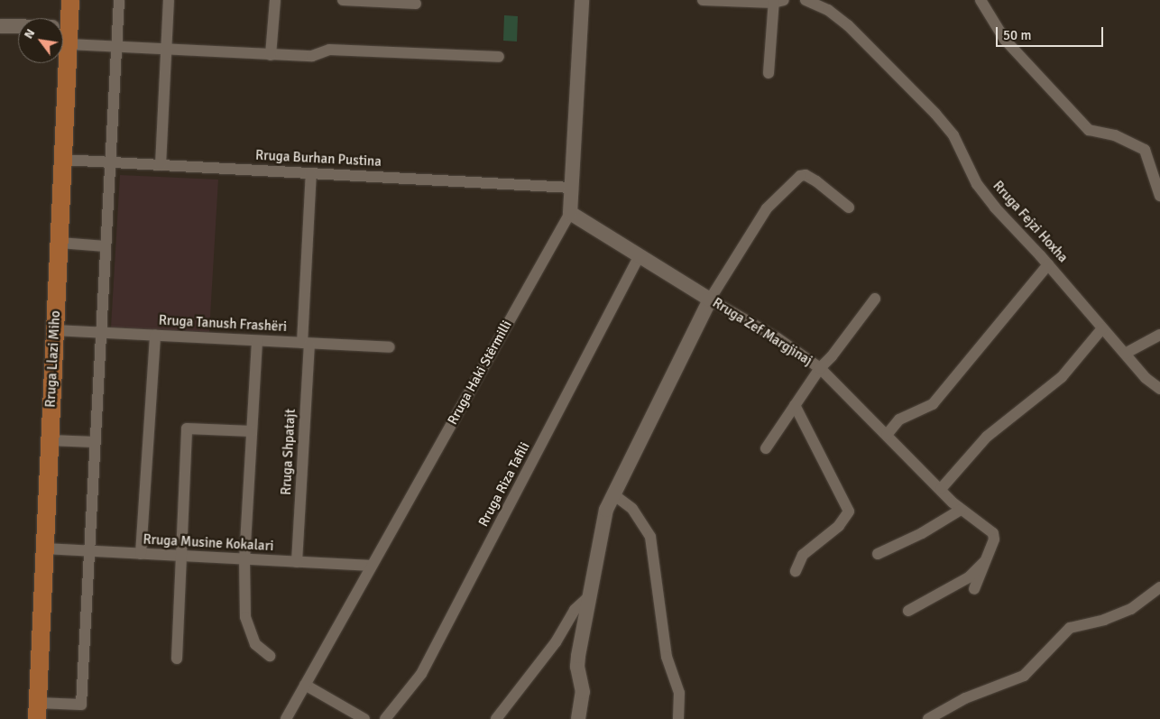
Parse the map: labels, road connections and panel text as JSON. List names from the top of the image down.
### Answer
{
  "streets": {
    "main road": ["Rruga Llazi Miho"],
    "street": [
      "Rruga Burhan Pustina",
      "Rruga Fejzi Hoxha",
      "Rruga Tanush Frashëri",
      "Rruga Zef Margjinaj",
      "Rruga Haki Stërmilli",
      "Rruga Shpatajt",
      "Rruga Riza Tafili",
      "Rruga Musine Kokalari"
    ]
  },
  "crossings": [
    ["Rruga Burhan Pustina", "Rruga Llazi Miho"],
    ["Rruga Burhan Pustina", "Rruga Haki Stërmilli"],
    ["Rruga Burhan Pustina", "Rruga Shpatajt"],
    ["Rruga Tanush Frashëri", "Rruga Llazi Miho"],
    ["Rruga Tanush Frashëri", "Rruga Shpatajt"],
    ["Rruga Zef Margjinaj", "Rruga Haki Stërmilli"],
    ["Rruga Zef Margjinaj", "Rruga Riza Tafili"],
    ["Rruga Llazi Miho", "Rruga Musine Kokalari"],
    ["Rruga Haki Stërmilli", "Rruga Musine Kokalari"],
    ["Rruga Shpatajt", "Rruga Musine Kokalari"]
  ],
  "scale_bar": "50 m",
  "north": "top left"
}
